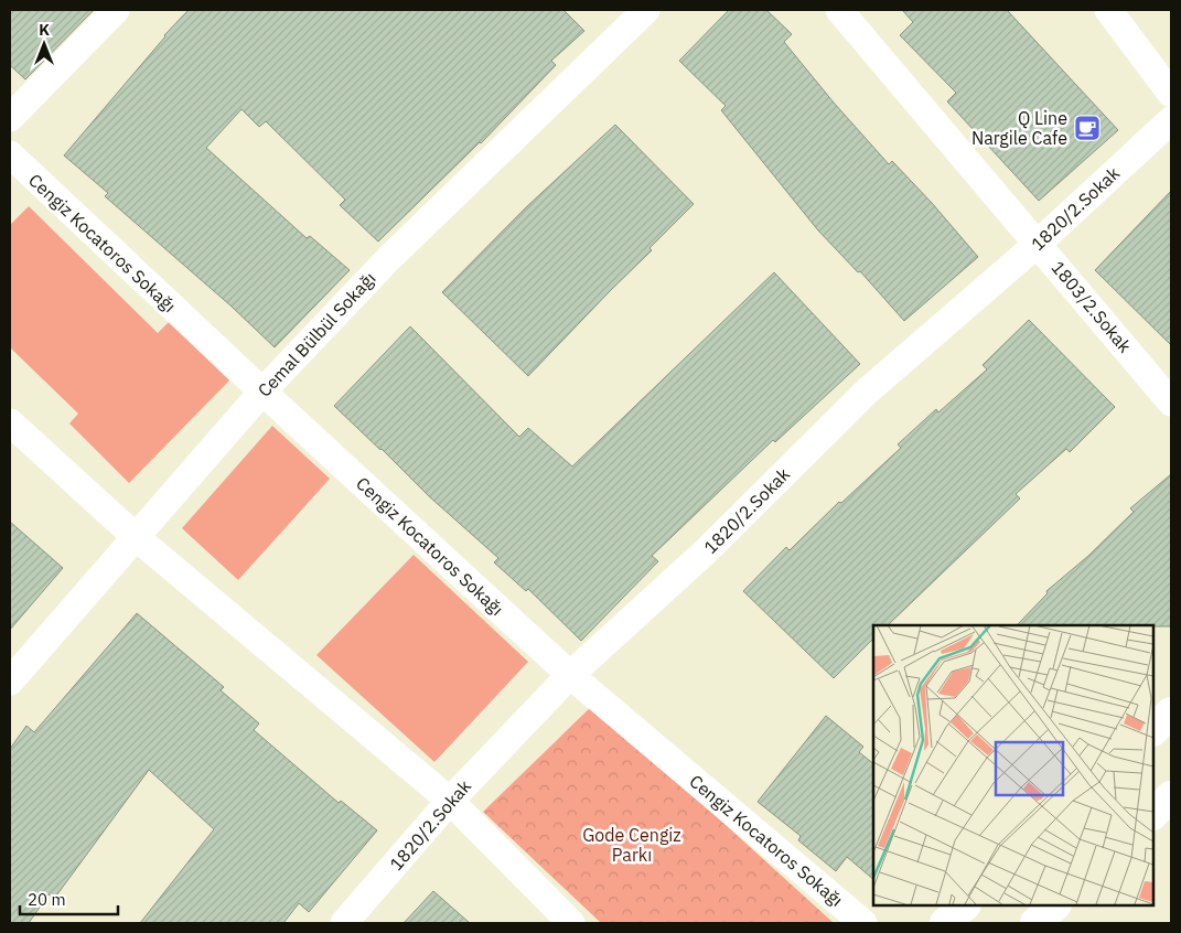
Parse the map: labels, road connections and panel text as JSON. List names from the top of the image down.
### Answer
{
  "streets": {
    "street": [
      "1820/2.Sokak",
      "Cengiz Kocatoros Sokağı",
      "1803/2.Sokak",
      "Cemal Bülbül Sokağı"
    ]
  },
  "crossings": [
    ["1820/2.Sokak", "Cengiz Kocatoros Sokağı"],
    ["1820/2.Sokak", "1803/2.Sokak"],
    ["Cengiz Kocatoros Sokağı", "Cemal Bülbül Sokağı"]
  ],
  "parks": ["Gode Cengiz Parkı"],
  "places": {
    "cafe": ["Q Line Nargile Cafe"]
  },
  "scale_bar": "20 m",
  "north": "top"
}
